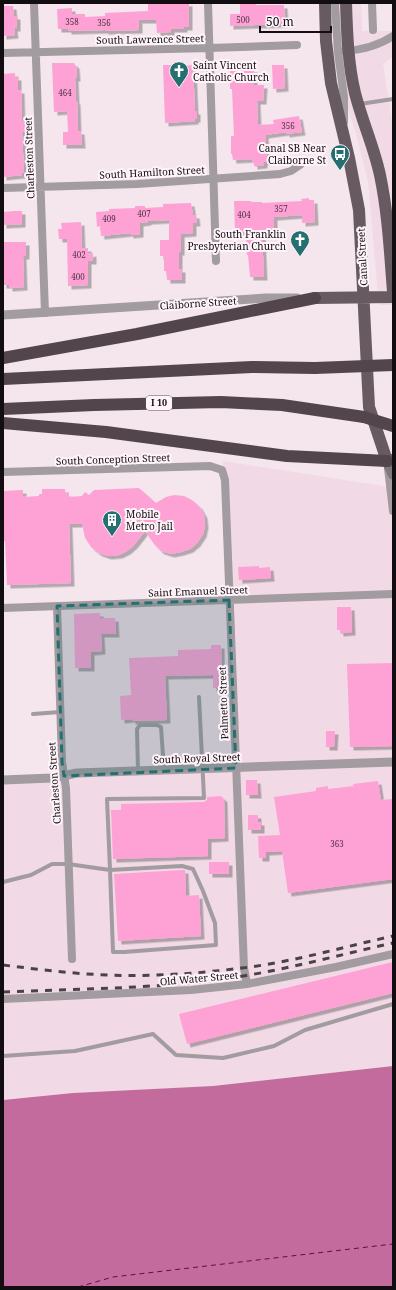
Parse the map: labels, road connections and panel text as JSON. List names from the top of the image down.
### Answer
{
  "streets": {
    "highway": ["I 10"],
    "main road": ["Canal Street", "Claiborne Street"],
    "street": [
      "South Lawrence Street",
      "Charleston Street",
      "South Hamilton Street",
      "South Conception Street",
      "Saint Emanuel Street",
      "Palmetto Street",
      "South Royal Street",
      "Old Water Street"
    ]
  },
  "crossings": [
    ["South Lawrence Street", "Charleston Street"],
    ["Charleston Street", "South Hamilton Street"],
    ["Charleston Street", "Claiborne Street"],
    ["Charleston Street", "Saint Emanuel Street"],
    ["Charleston Street", "South Royal Street"],
    ["Canal Street", "Claiborne Street"],
    ["South Conception Street", "Palmetto Street"],
    ["Saint Emanuel Street", "Palmetto Street"],
    ["Palmetto Street", "South Royal Street"],
    ["Palmetto Street", "Old Water Street"]
  ],
  "places": {
    "church": ["Saint Vincent Catholic Church", "South Franklin Presbyterian Church"],
    "bus stop": ["Canal SB Near Claiborne St"],
    "building": ["Mobile Metro Jail"]
  },
  "house_numbers": [
    "500",
    "358",
    "356",
    "464",
    "356",
    "357",
    "407",
    "404",
    "409",
    "402",
    "400",
    "363"
  ],
  "scale_bar": "50 m"
}
